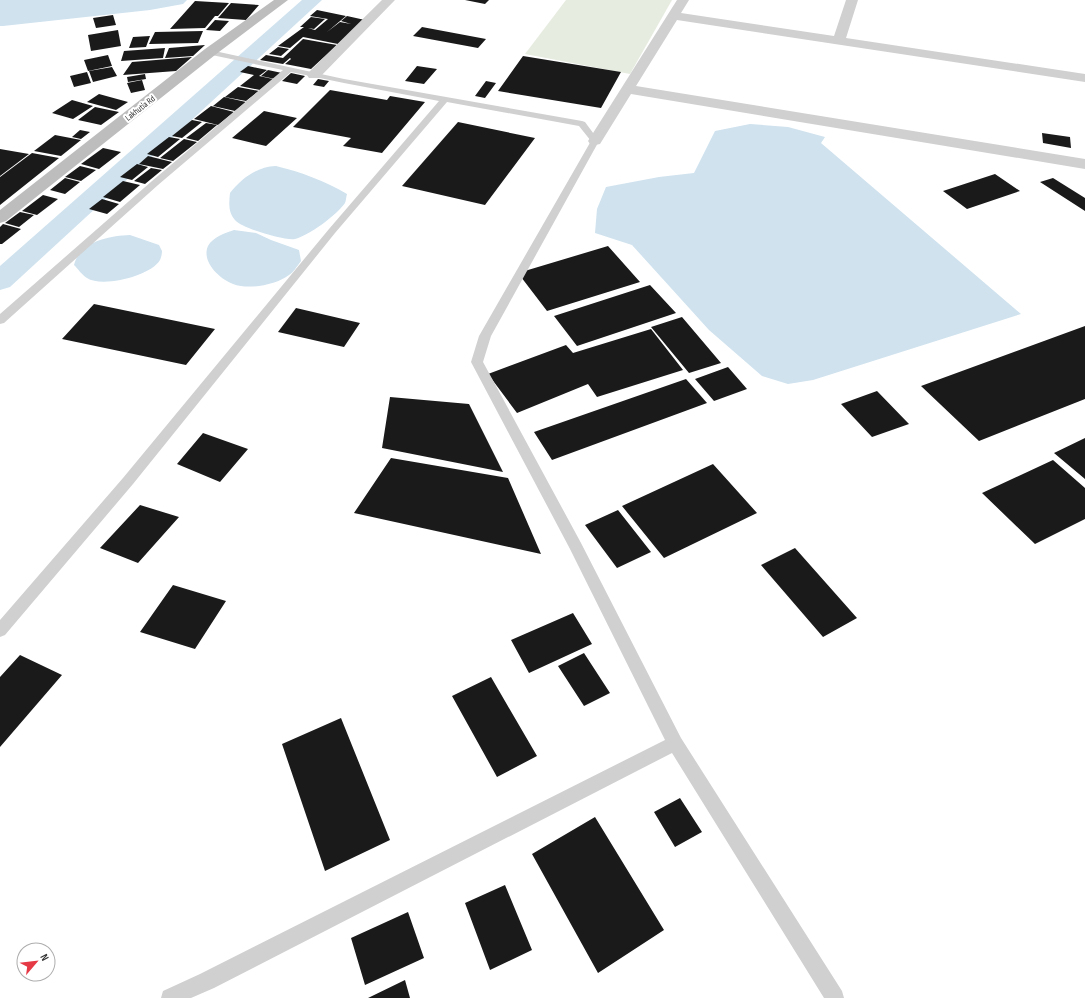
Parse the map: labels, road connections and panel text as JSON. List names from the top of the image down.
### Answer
{
  "streets": {
    "street": ["Lakhutia Rd"]
  },
  "north": "top right"
}
